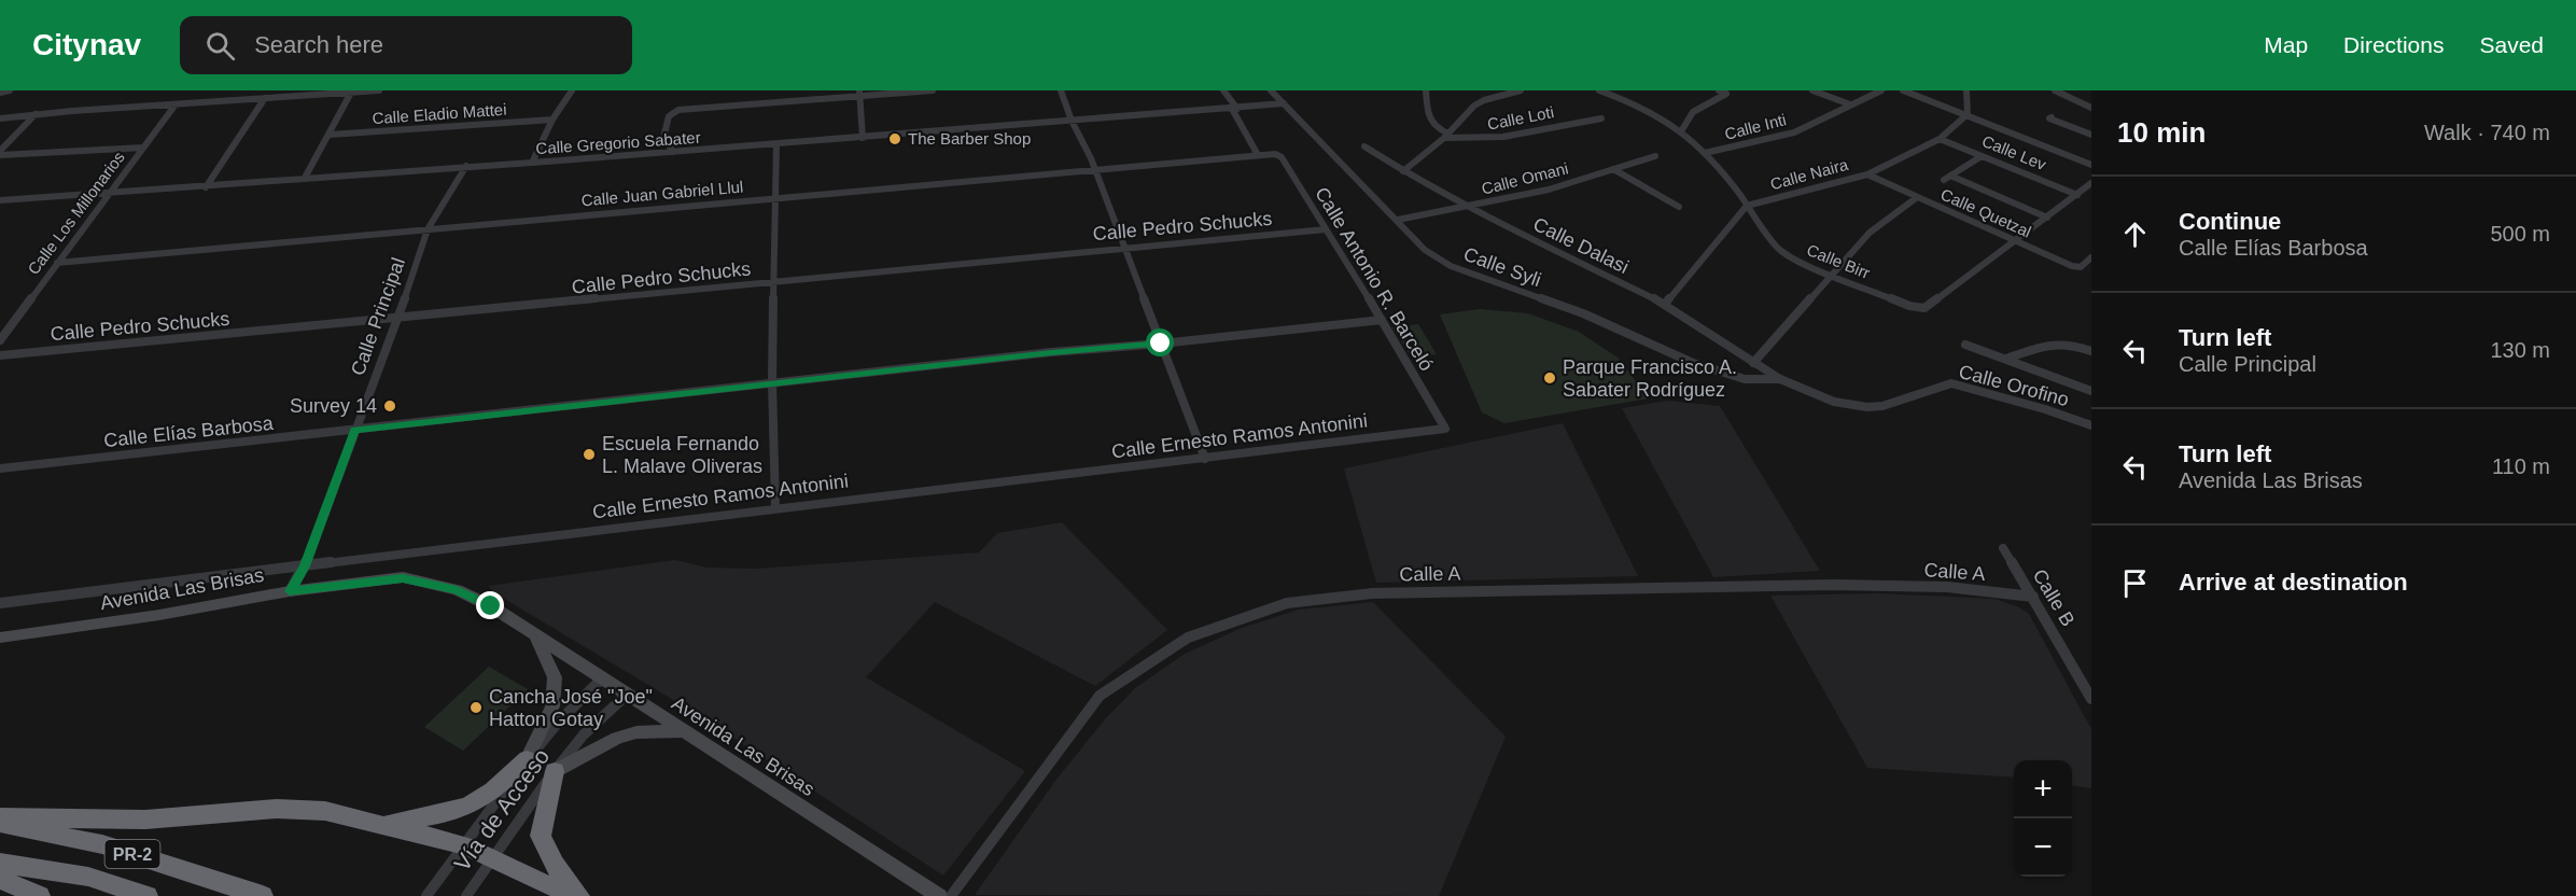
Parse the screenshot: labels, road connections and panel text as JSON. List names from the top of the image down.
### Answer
{
  "streets": {
    "highway": ["PR-2"],
    "street": [
      "Calle Eladio Mattei",
      "Calle Loti",
      "Calle Inti",
      "Calle Gregorio Sabater",
      "Calle Lev",
      "Calle Naira",
      "Calle Omani",
      "Calle Juan Gabriel Llul",
      "Calle Los Millonarios",
      "Calle Quetzal",
      "Calle Pedro Schucks",
      "Calle Dalasi",
      "Calle Birr",
      "Calle Syli",
      "Calle Antonio R. Barceló",
      "Calle Principal",
      "Calle Orofino",
      "Calle Elías Barbosa",
      "Calle Ernesto Ramos Antonini",
      "Calle A",
      "Avenida Las Brisas",
      "Calle B",
      "Vía de Acceso"
    ]
  },
  "crossings": [
    ["Calle Inti", "Calle Birr"],
    ["Calle Gregorio Sabater", "Calle Los Millonarios"],
    ["Calle Gregorio Sabater", "Calle Syli"],
    ["Calle Gregorio Sabater", "Calle Principal"],
    ["Calle Lev", "Calle Naira"],
    ["Calle Lev", "Calle Birr"],
    ["Calle Naira", "Calle Quetzal"],
    ["Calle Naira", "Calle Dalasi"],
    ["Calle Naira", "Calle Birr"],
    ["Calle Omani", "Calle Dalasi"],
    ["Calle Omani", "Calle Syli"],
    ["Calle Juan Gabriel Llul", "Calle Los Millonarios"],
    ["Calle Juan Gabriel Llul", "Calle Antonio R. Barceló"],
    ["Calle Juan Gabriel Llul", "Calle Principal"],
    ["Calle Quetzal", "Calle Birr"],
    ["Calle Pedro Schucks", "Calle Antonio R. Barceló"],
    ["Calle Pedro Schucks", "Calle Principal"],
    ["Calle Dalasi", "Calle Syli"],
    ["Calle Dalasi", "Calle Orofino"],
    ["Calle Syli", "Calle Orofino"],
    ["Calle Antonio R. Barceló", "Calle Elías Barbosa"],
    ["Calle Antonio R. Barceló", "Calle Ernesto Ramos Antonini"],
    ["Calle Principal", "Calle Elías Barbosa"],
    ["Calle Principal", "Calle Ernesto Ramos Antonini"],
    ["Calle Principal", "Avenida Las Brisas"],
    ["Calle A", "Calle B"],
    ["Avenida Las Brisas", "Vía de Acceso"]
  ],
  "places": [
    "The Barber Shop",
    "Parque Francisco A. Sabater Rodríguez",
    "Survey 14",
    "Escuela Fernando L. Malave Oliveras",
    "Cancha José \"Joe\" Hatton Gotay"
  ],
  "page": {
    "header": "Citynav",
    "search": "Search here",
    "nav": ["Map", "Directions", "Saved"],
    "heading": ["10 min", "Walk · 740 m"],
    "list": [
      ["Continue", "Calle Elías Barbosa", "500 m"],
      ["Turn left", "Calle Principal", "130 m"],
      ["Turn left", "Avenida Las Brisas", "110 m"],
      "Arrive at destination"
    ],
    "map_buttons": ["+", "−"]
  }
}
